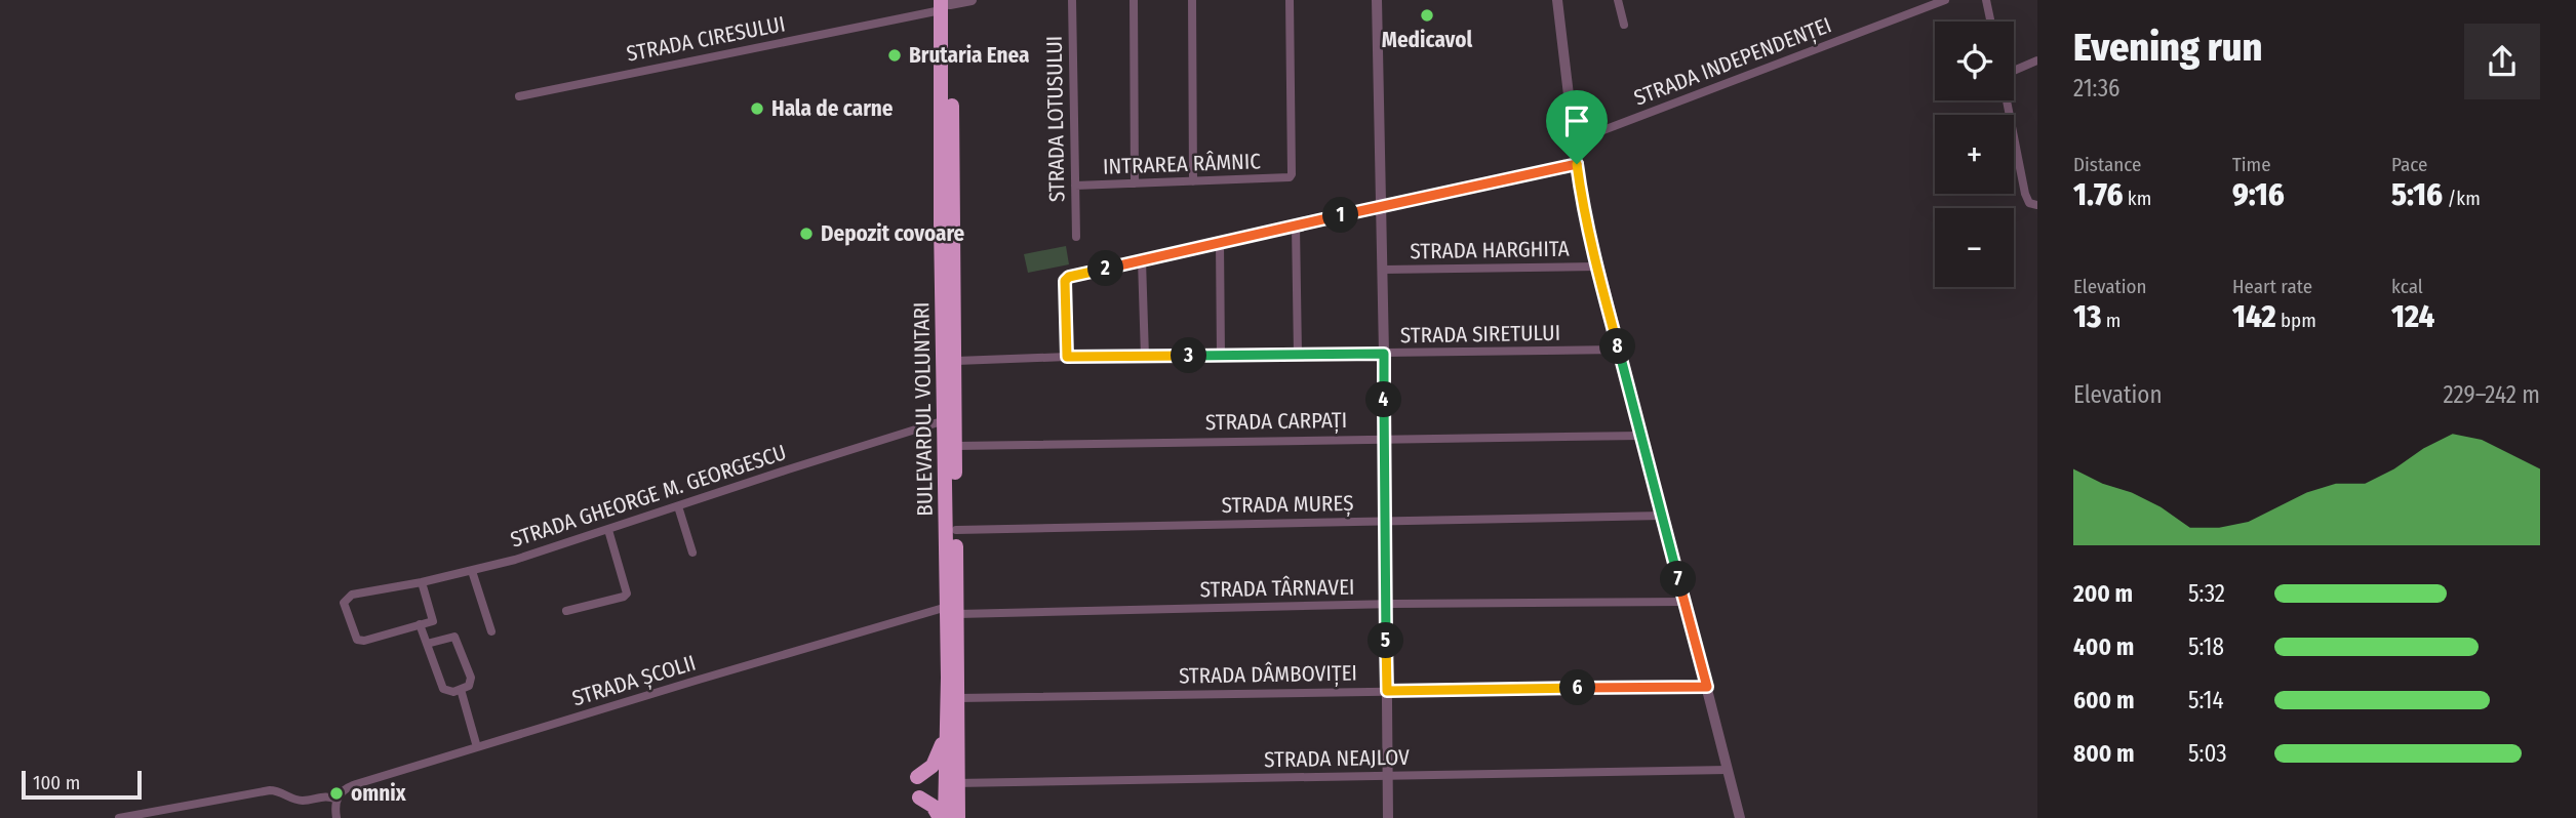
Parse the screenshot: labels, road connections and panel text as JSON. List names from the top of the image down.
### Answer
{
  "streets": {
    "highway": ["BULEVARDUL VOLUNTARI"],
    "street": [
      "STRADA CIRESULUI",
      "STRADA INDEPENDENȚEI",
      "STRADA LOTUSULUI",
      "INTRAREA RÂMNIC",
      "STRADA HARGHITA",
      "STRADA SIRETULUI",
      "STRADA CARPAȚI",
      "STRADA GHEORGE M. GEORGESCU",
      "STRADA MUREȘ",
      "STRADA TÂRNAVEI",
      "STRADA DÂMBOVIȚEI",
      "STRADA ȘCOLII",
      "STRADA NEAJLOV"
    ]
  },
  "crossings": [
    ["STRADA CIRESULUI", "BULEVARDUL VOLUNTARI"],
    ["STRADA LOTUSULUI", "INTRAREA RÂMNIC"],
    ["STRADA SIRETULUI", "BULEVARDUL VOLUNTARI"],
    ["BULEVARDUL VOLUNTARI", "STRADA CARPAȚI"],
    ["BULEVARDUL VOLUNTARI", "STRADA GHEORGE M. GEORGESCU"],
    ["BULEVARDUL VOLUNTARI", "STRADA MUREȘ"],
    ["BULEVARDUL VOLUNTARI", "STRADA TÂRNAVEI"],
    ["BULEVARDUL VOLUNTARI", "STRADA DÂMBOVIȚEI"],
    ["BULEVARDUL VOLUNTARI", "STRADA ȘCOLII"],
    ["BULEVARDUL VOLUNTARI", "STRADA NEAJLOV"],
    ["STRADA TÂRNAVEI", "STRADA ȘCOLII"]
  ],
  "places": [
    "Medicavol",
    "Brutaria Enea",
    "Hala de carne",
    "Depozit covoare",
    "omnix"
  ],
  "scale_bar": "100 m",
  "page": {
    "heading": ["Evening run", "21:36"],
    "map_buttons": ["+", "−"],
    "stats": [
      ["Distance", "1.76 km"],
      ["Time", "9:16"],
      ["Pace", "5:16 /km"],
      ["Elevation", "13 m"],
      ["Heart rate", "142 bpm"],
      ["kcal", "124"]
    ],
    "pins": [
      "1",
      "2",
      "8",
      "3",
      "4",
      "7",
      "5",
      "6"
    ],
    "chart": ["Elevation", "229–242 m"],
    "list": [
      {
        "name": "200 m",
        "note": "5:32"
      },
      {
        "name": "400 m",
        "note": "5:18"
      },
      {
        "name": "600 m",
        "note": "5:14"
      },
      {
        "name": "800 m",
        "note": "5:03"
      }
    ],
    "scale": "100 m"
  }
}
